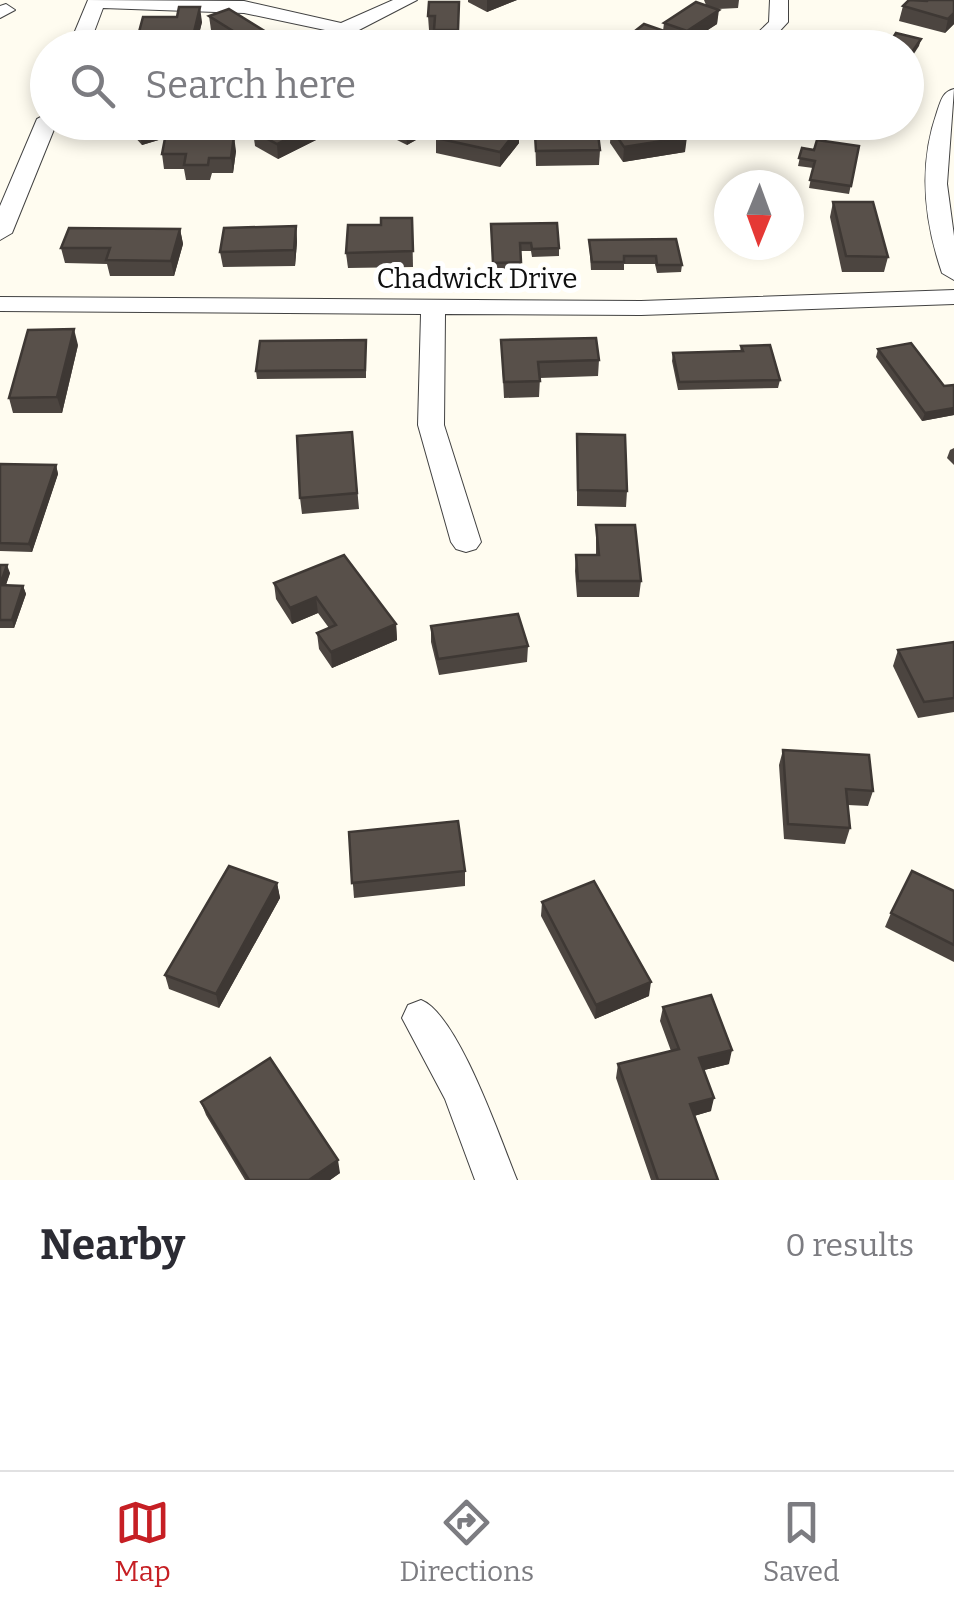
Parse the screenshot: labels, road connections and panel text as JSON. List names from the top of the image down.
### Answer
{
  "streets": {
    "street": ["Chadwick Drive"]
  },
  "north": "bottom",
  "page": {
    "search": "Search here",
    "heading": ["Nearby", "0 results"],
    "nav": ["Map", "Directions", "Saved"]
  }
}
